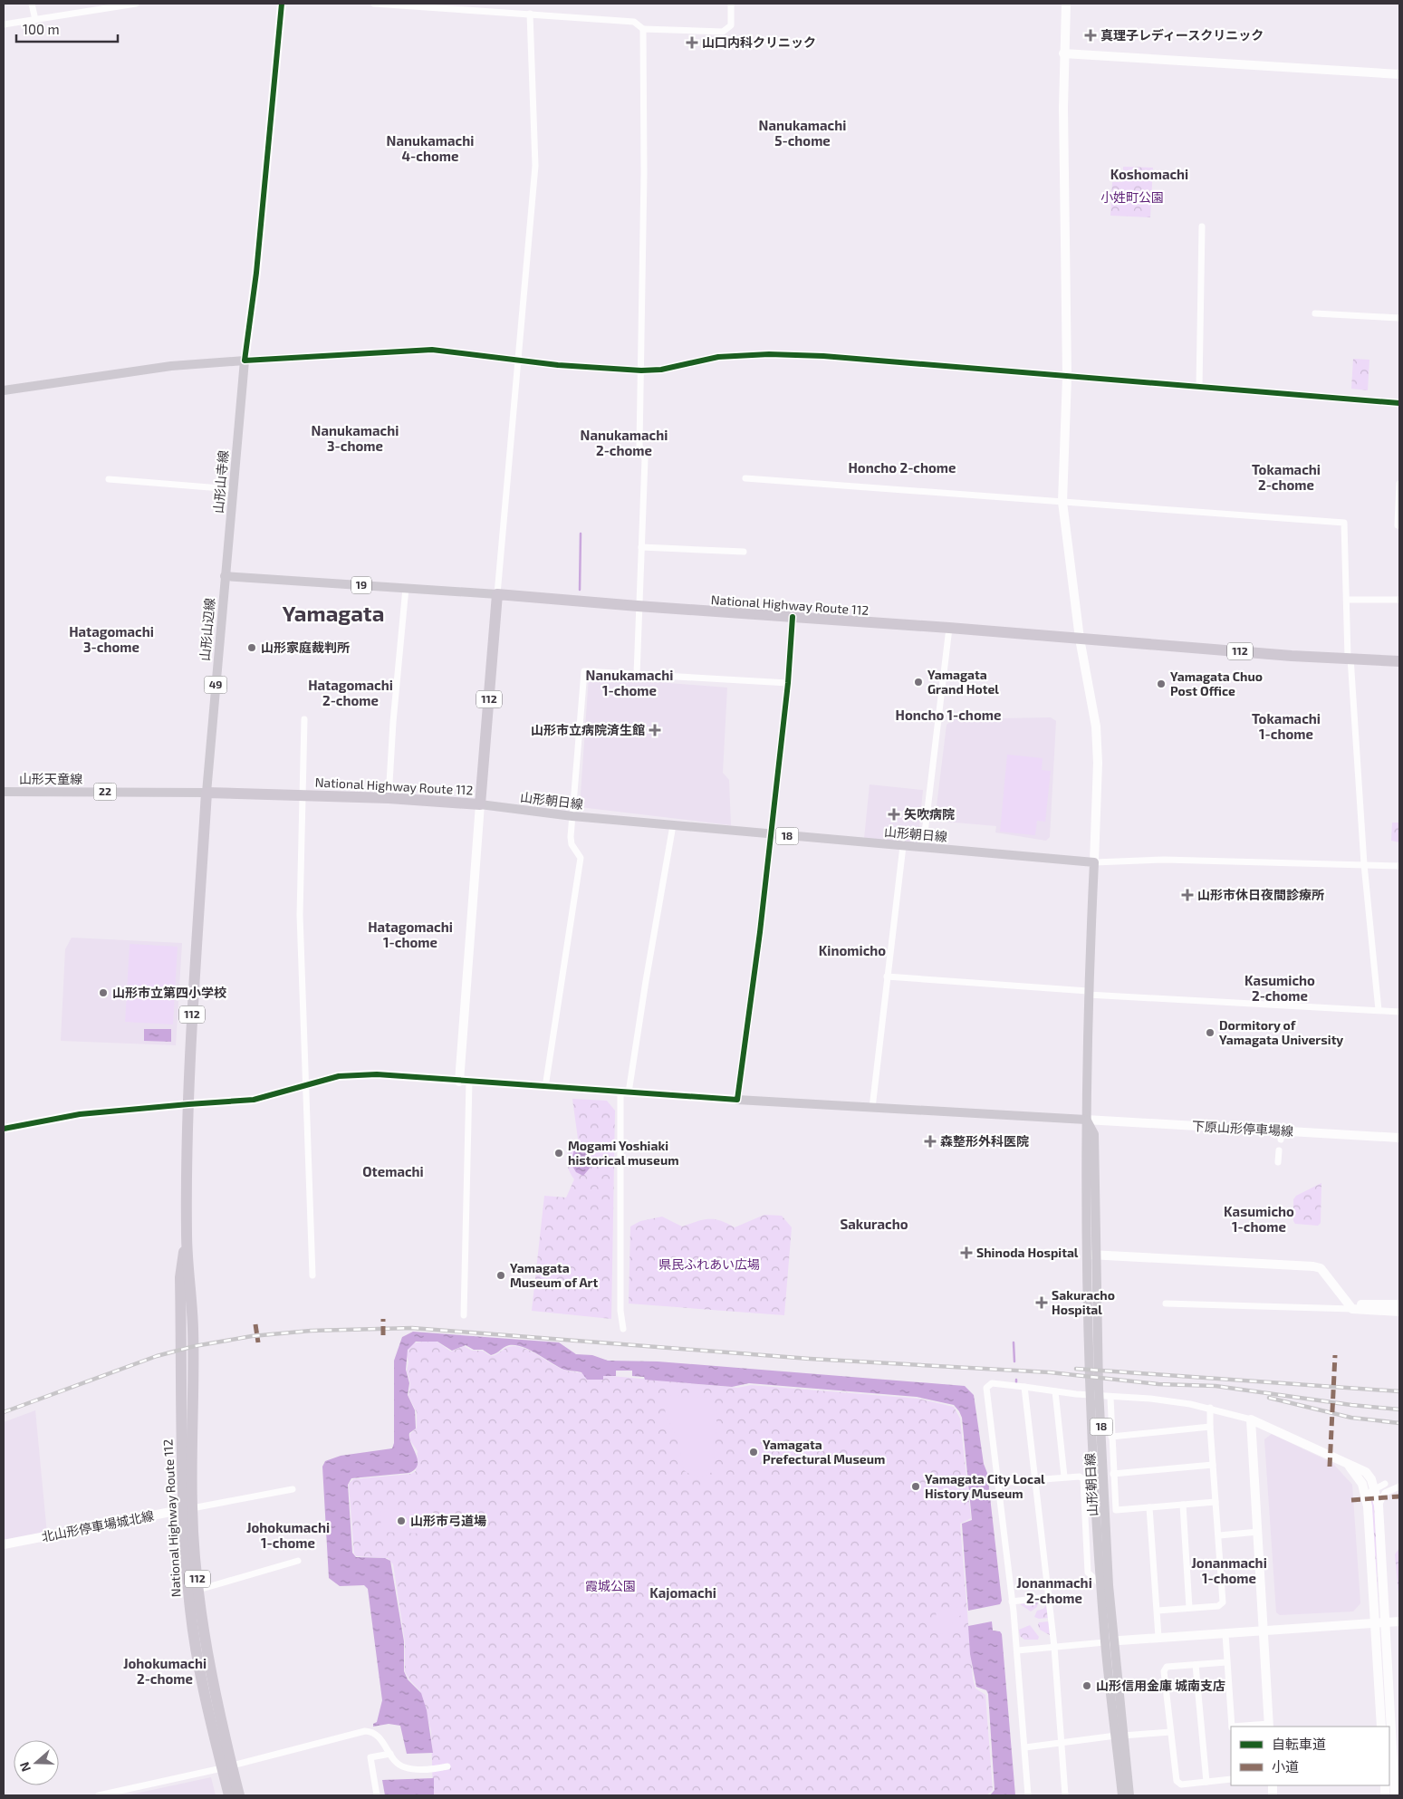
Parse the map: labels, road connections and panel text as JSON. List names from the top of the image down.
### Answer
{
  "streets": {
    "highway": ["National Highway Route 112", "112"],
    "main road": [
      "山形山寺線",
      "19",
      "山形山辺線",
      "49",
      "山形天童線",
      "22",
      "山形朝日線",
      "18"
    ],
    "street": ["下原山形停車場線", "北山形停車場城北線"]
  },
  "crossings": [
    ["山形山寺線", "19"],
    ["山形山寺線", "山形山辺線"],
    ["19", "National Highway Route 112"],
    ["19", "山形山辺線"],
    ["National Highway Route 112", "山形山辺線"],
    ["National Highway Route 112", "山形天童線"],
    ["National Highway Route 112", "山形朝日線"],
    ["National Highway Route 112", "北山形停車場城北線"],
    ["山形山辺線", "山形天童線"],
    ["山形朝日線", "下原山形停車場線"]
  ],
  "districts": [
    "Nanukamachi 5-chome",
    "Nanukamachi 4-chome",
    "Koshomachi",
    "Nanukamachi 3-chome",
    "Nanukamachi 2-chome",
    "Honcho 2-chome",
    "Tokamachi 2-chome",
    "Yamagata",
    "Hatagomachi 3-chome",
    "Nanukamachi 1-chome",
    "Hatagomachi 2-chome",
    "Honcho 1-chome",
    "Tokamachi 1-chome",
    "Hatagomachi 1-chome",
    "Kinomicho",
    "Kasumicho 2-chome",
    "Otemachi",
    "Kasumicho 1-chome",
    "Sakuracho",
    "Johokumachi 1-chome",
    "Jonanmachi 1-chome",
    "Jonanmachi 2-chome",
    "Kajomachi",
    "Johokumachi 2-chome"
  ],
  "parks": ["小姓町公園", "県民ふれあい広場", "霞城公園"],
  "places": {
    "health": [
      "真理子レディースクリニック",
      "山口内科クリニック",
      "山形市立病院済生館",
      "矢吹病院",
      "山形市休日夜間診療所",
      "森整形外科医院",
      "Shinoda Hospital",
      "Sakuracho Hospital"
    ],
    "other": [
      "山形家庭裁判所",
      "Yamagata Grand Hotel",
      "Yamagata Chuo Post Office",
      "山形市立第四小学校",
      "Dormitory of Yamagata University",
      "Mogami Yoshiaki historical museum",
      "Yamagata Museum of Art",
      "Yamagata Prefectural Museum",
      "Yamagata City Local History Museum",
      "山形市弓道場",
      "山形信用金庫 城南支店"
    ]
  },
  "legend": ["自転車道", "小道"],
  "scale_bar": "100 m",
  "north": "left"
}
